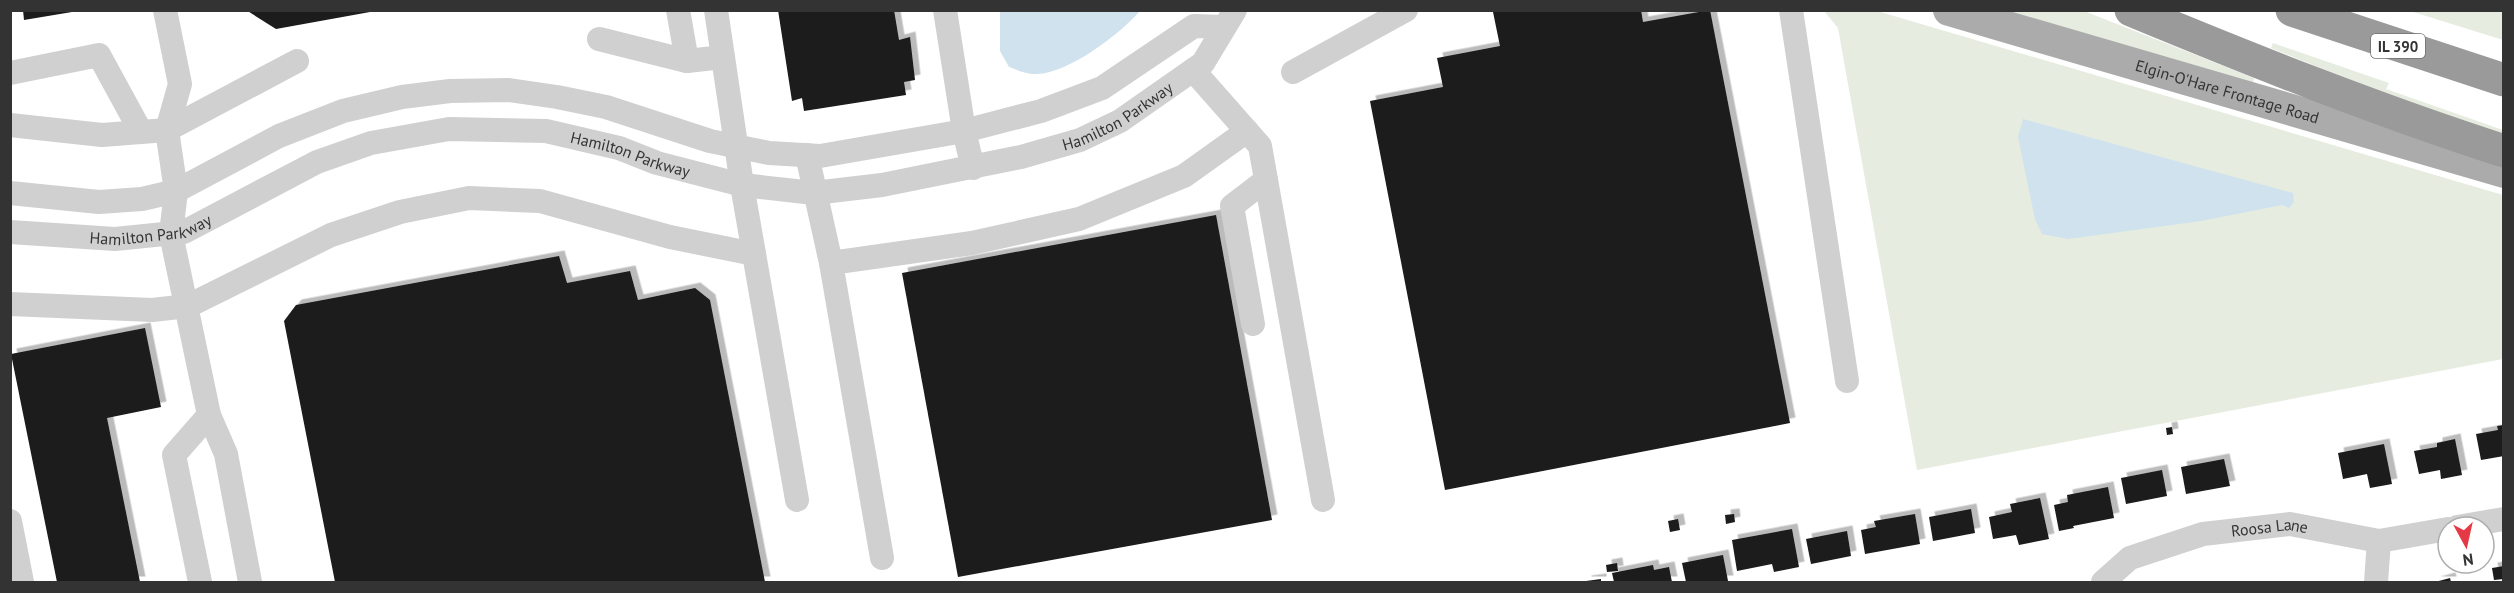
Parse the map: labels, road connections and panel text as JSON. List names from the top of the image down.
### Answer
{
  "streets": {
    "highway": ["IL 390"],
    "main road": ["Elgin-O'Hare Frontage Road"],
    "street": ["Hamilton Parkway", "Roosa Lane"]
  },
  "north": "bottom"
}
